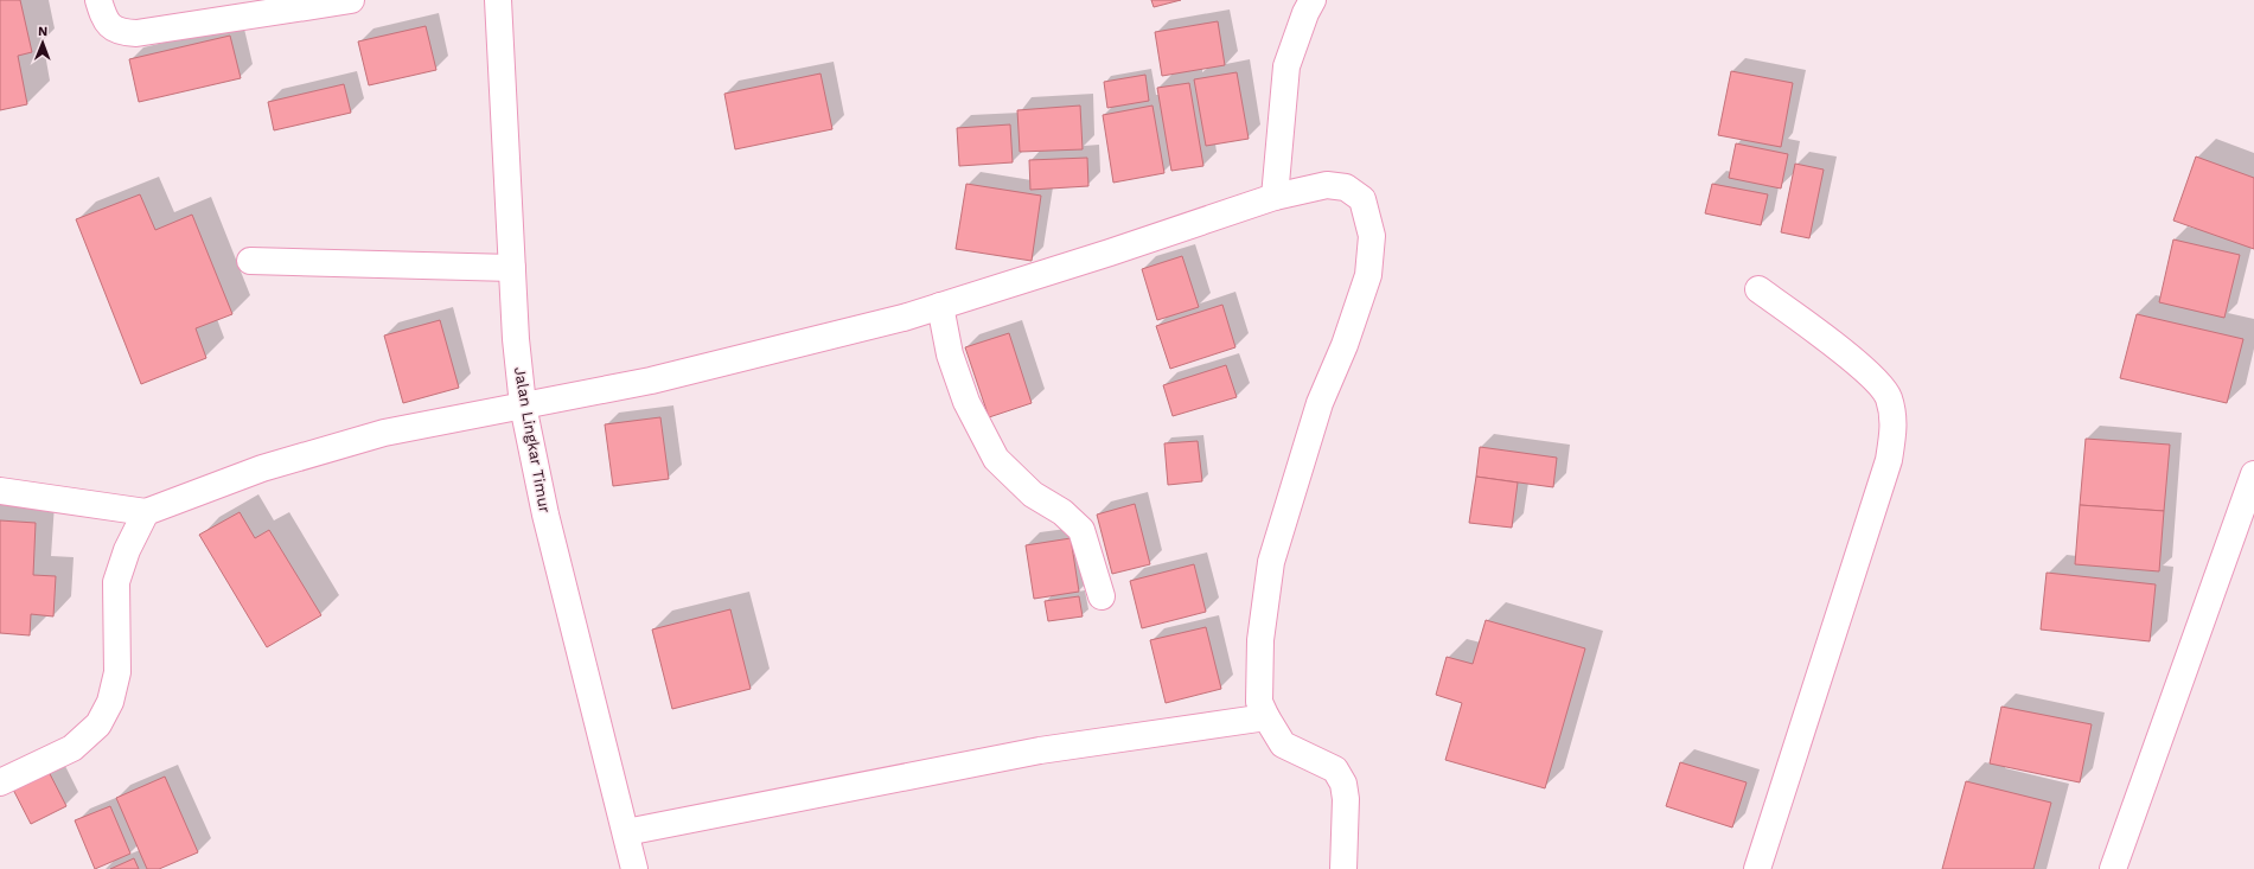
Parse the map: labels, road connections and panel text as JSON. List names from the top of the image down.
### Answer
{
  "streets": {
    "main road": ["Jalan Lingkar Timur"]
  },
  "north": "top"
}
